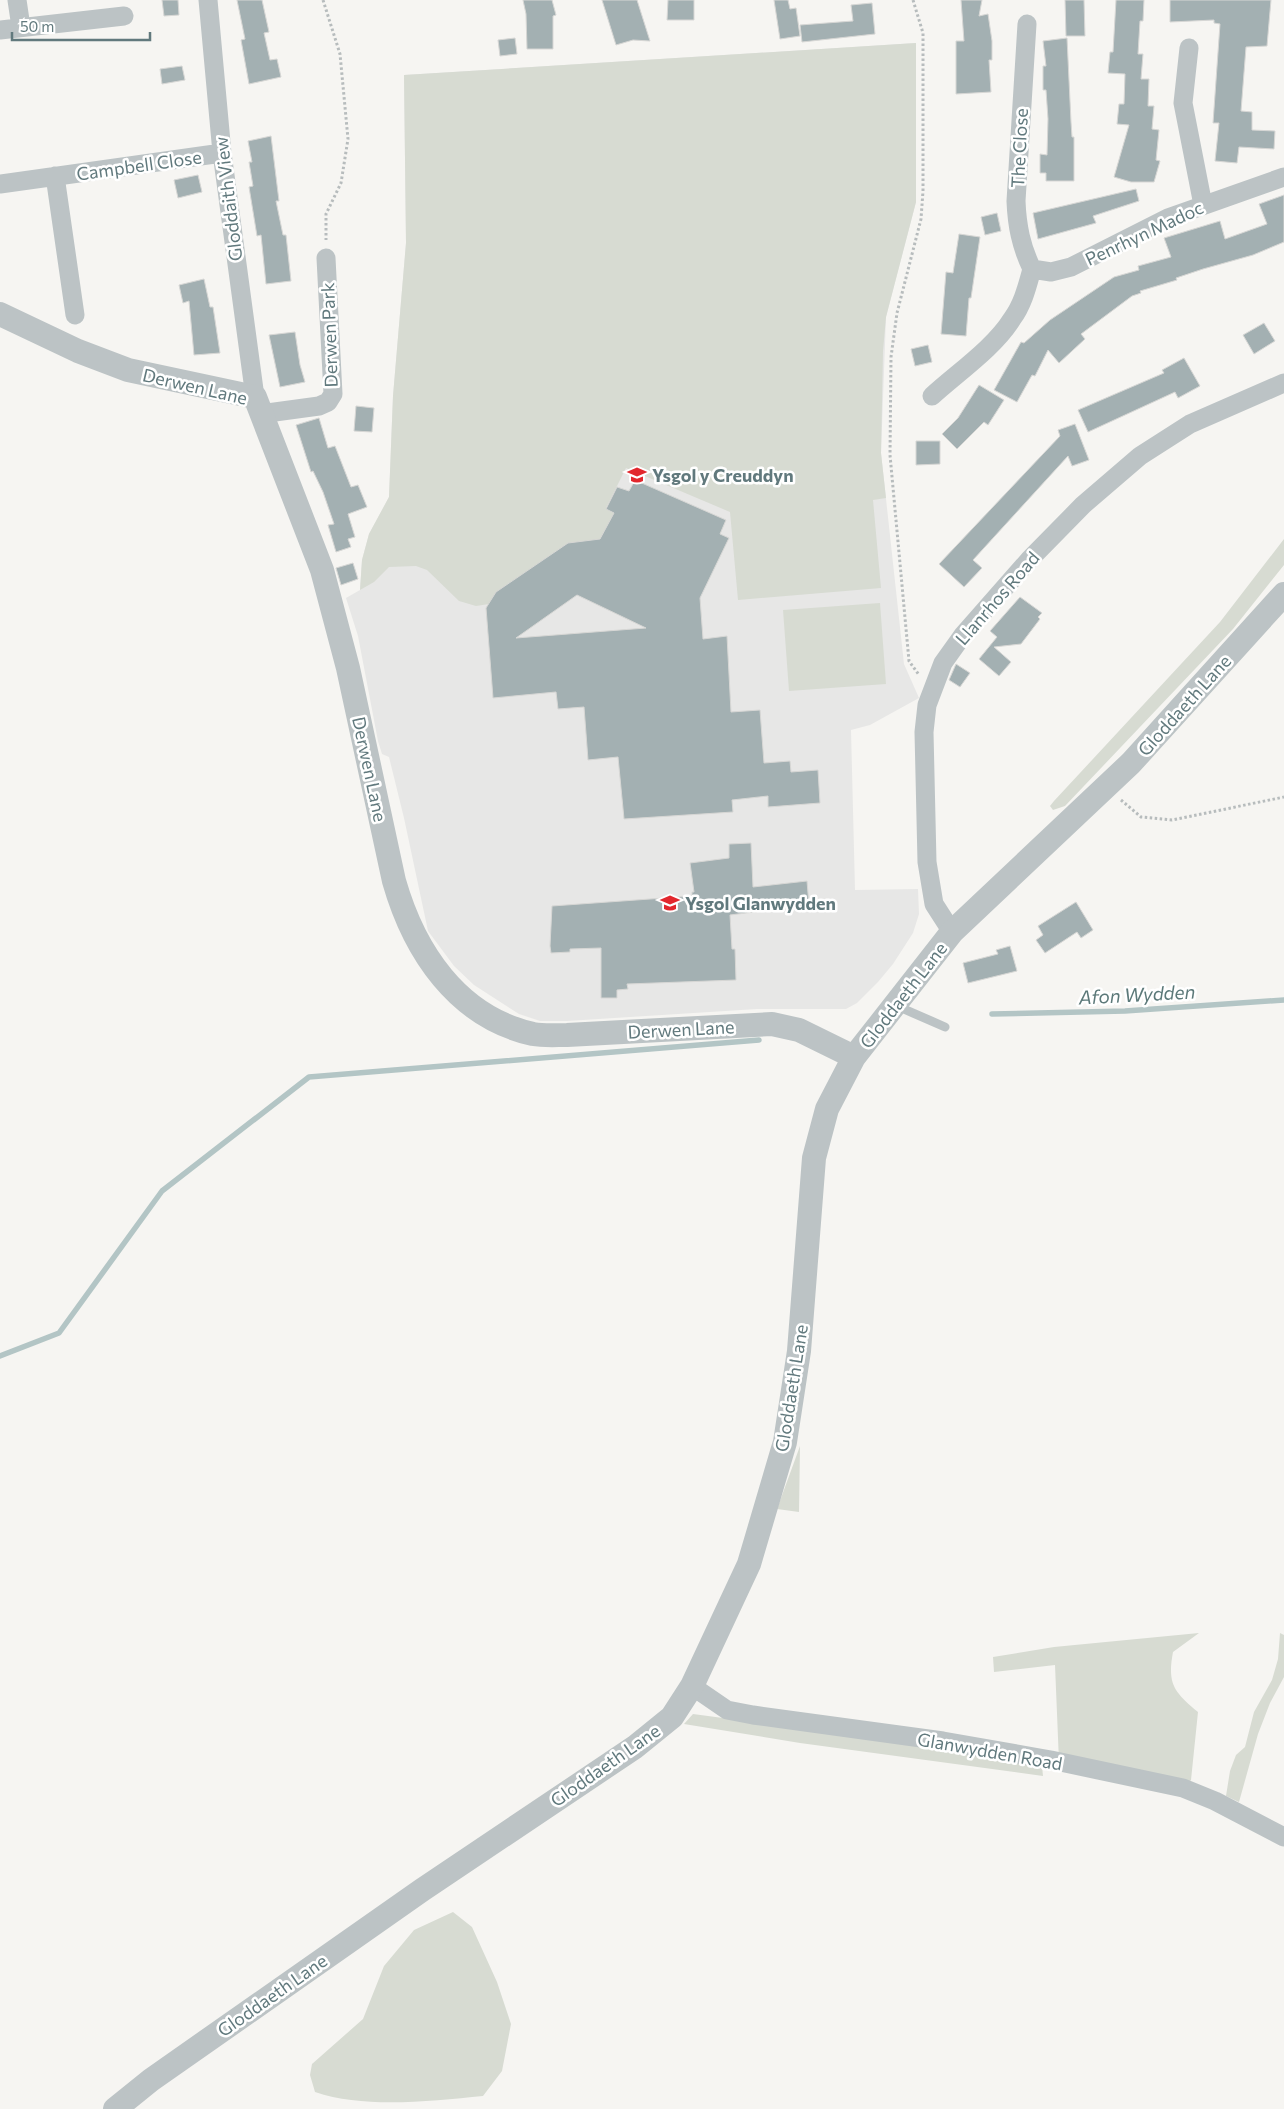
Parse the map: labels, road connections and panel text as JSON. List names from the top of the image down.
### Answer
{
  "streets": {
    "street": [
      "The Close",
      "Campbell Close",
      "Gloddaith View",
      "Penrhyn Madoc",
      "Derwen Park",
      "Derwen Lane",
      "Llanrhos Road",
      "Gloddaeth Lane",
      "Glanwydden Road"
    ]
  },
  "crossings": [
    ["The Close", "Penrhyn Madoc"],
    ["Campbell Close", "Gloddaith View"],
    ["Gloddaith View", "Derwen Park"],
    ["Gloddaith View", "Derwen Lane"],
    ["Derwen Park", "Derwen Lane"],
    ["Derwen Lane", "Gloddaeth Lane"],
    ["Llanrhos Road", "Gloddaeth Lane"],
    ["Gloddaeth Lane", "Glanwydden Road"]
  ],
  "water": ["Afon Wydden"],
  "places": {
    "school or university": ["Ysgol y Creuddyn", "Ysgol Glanwydden"]
  },
  "scale_bar": "50 m"
}
